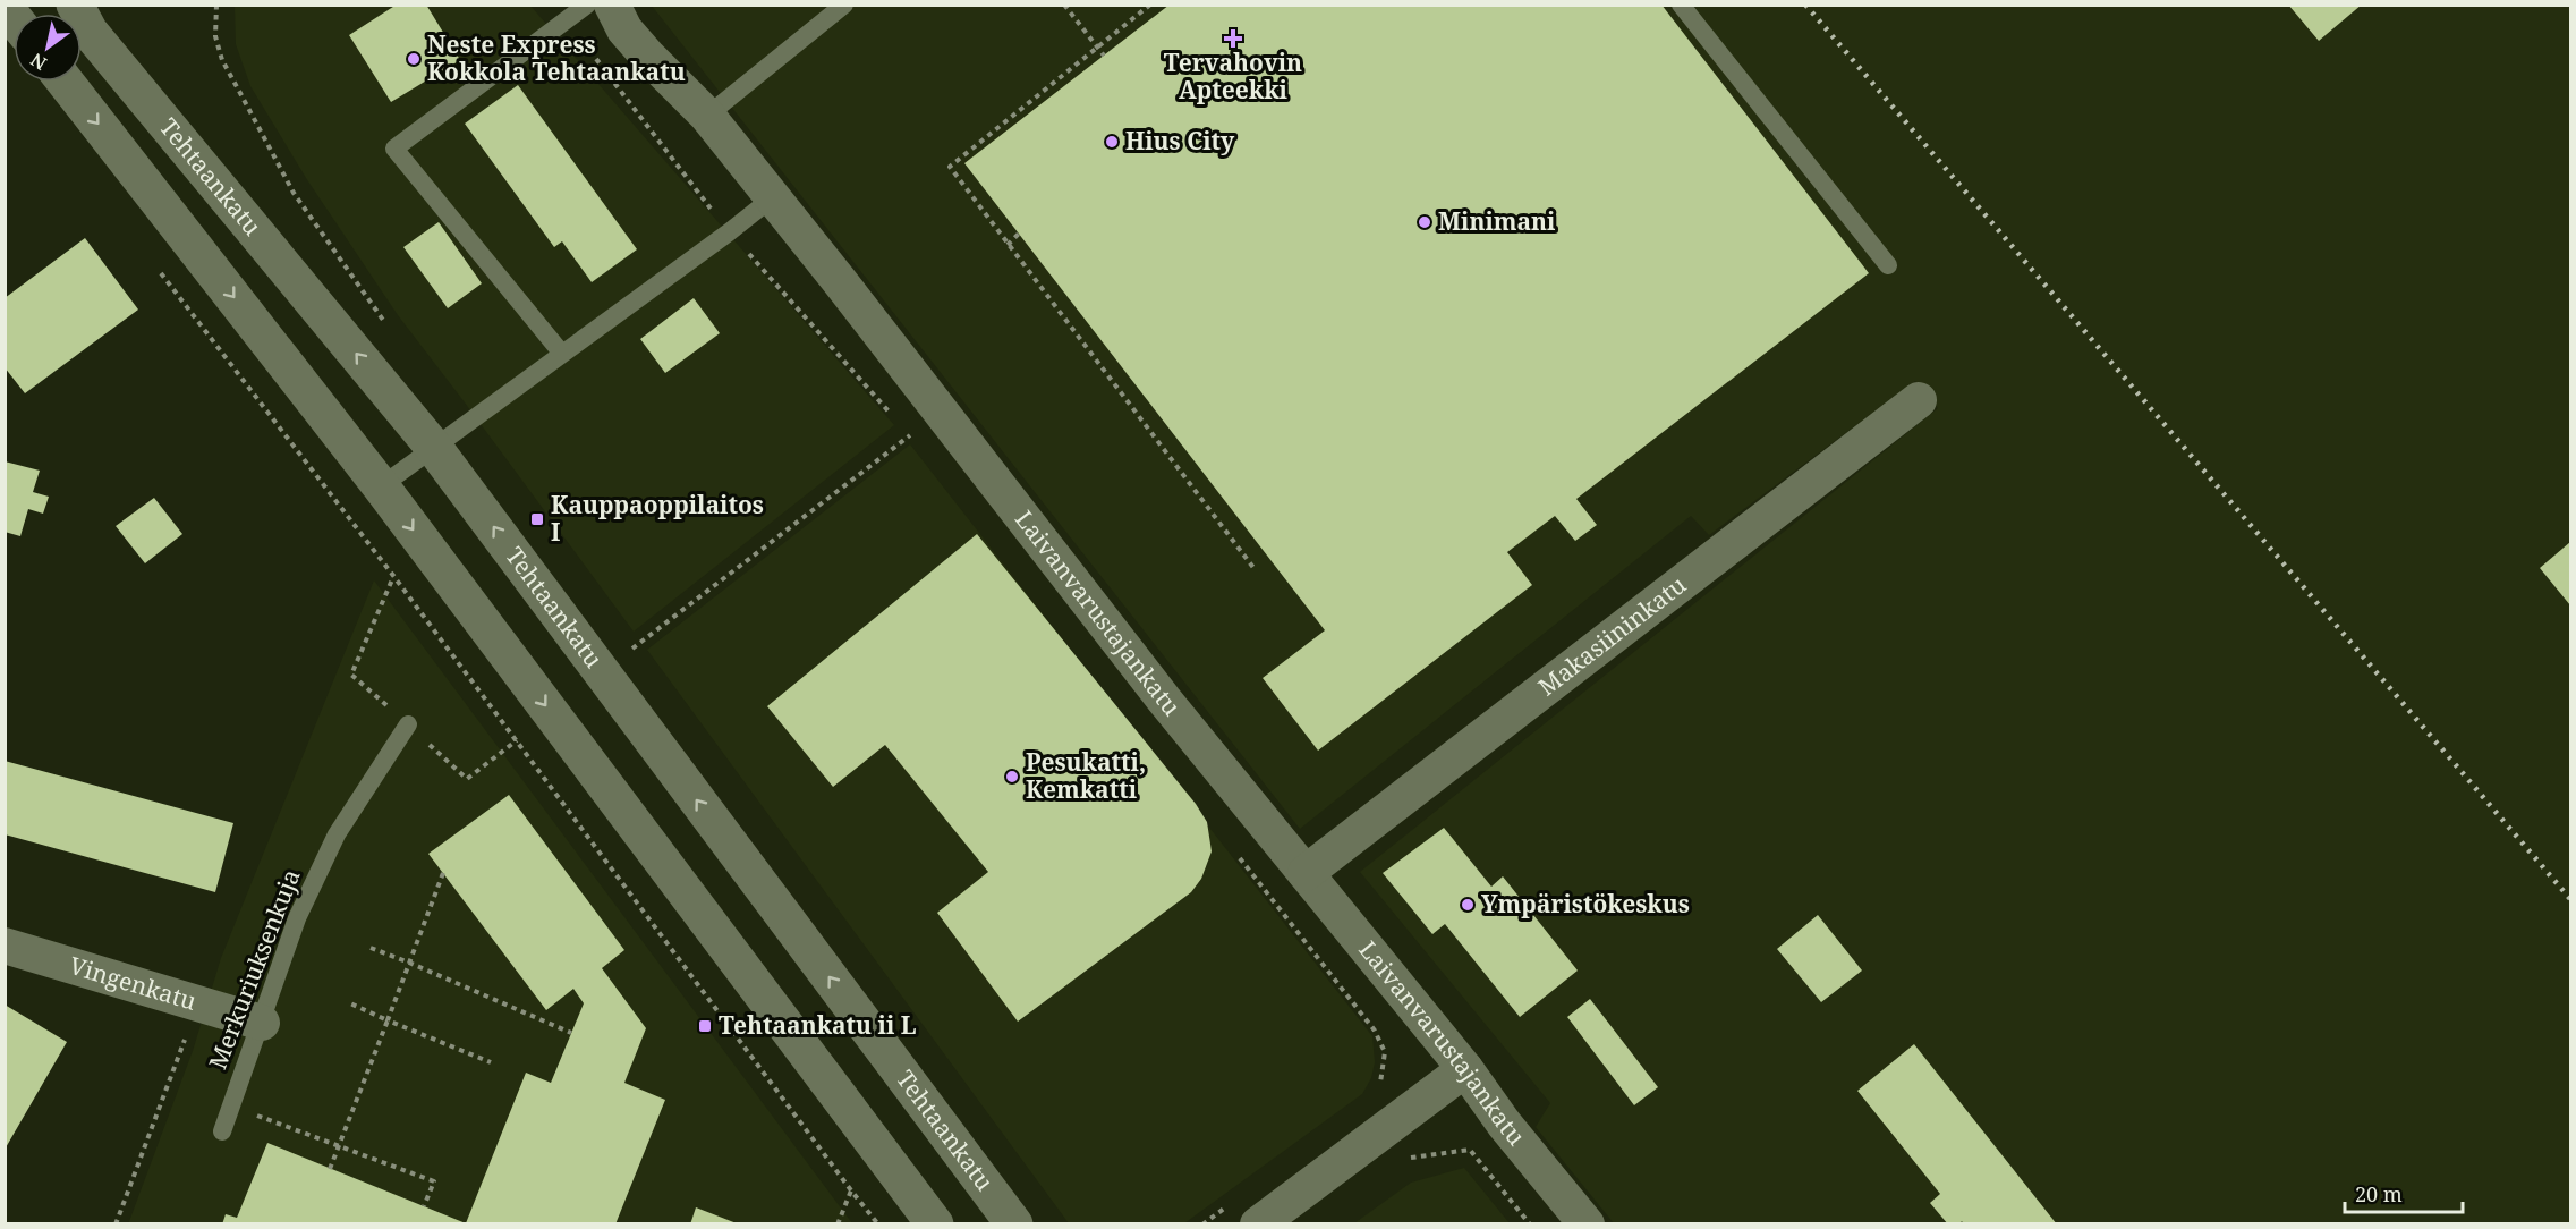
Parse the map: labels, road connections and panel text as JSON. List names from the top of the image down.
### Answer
{
  "streets": {
    "main road": ["Tehtaankatu"],
    "street": ["Laivanvarustajankatu", "Makasiininkatu", "Vingenkatu"],
    "lane": ["Merkuriuksenkuja"]
  },
  "crossings": [
    ["Laivanvarustajankatu", "Makasiininkatu"],
    ["Merkuriuksenkuja", "Vingenkatu"]
  ],
  "places": {
    "health": ["Tervahovin Apteekki"],
    "other": [
      "Neste Express Kokkola Tehtaankatu",
      "Hius City",
      "Minimani",
      "Pesukatti, Kemkatti",
      "Ympäristökeskus"
    ],
    "transit": ["Kauppaoppilaitos I", "Tehtaankatu ii L"]
  },
  "scale_bar": "20 m",
  "north": "bottom left"
}
